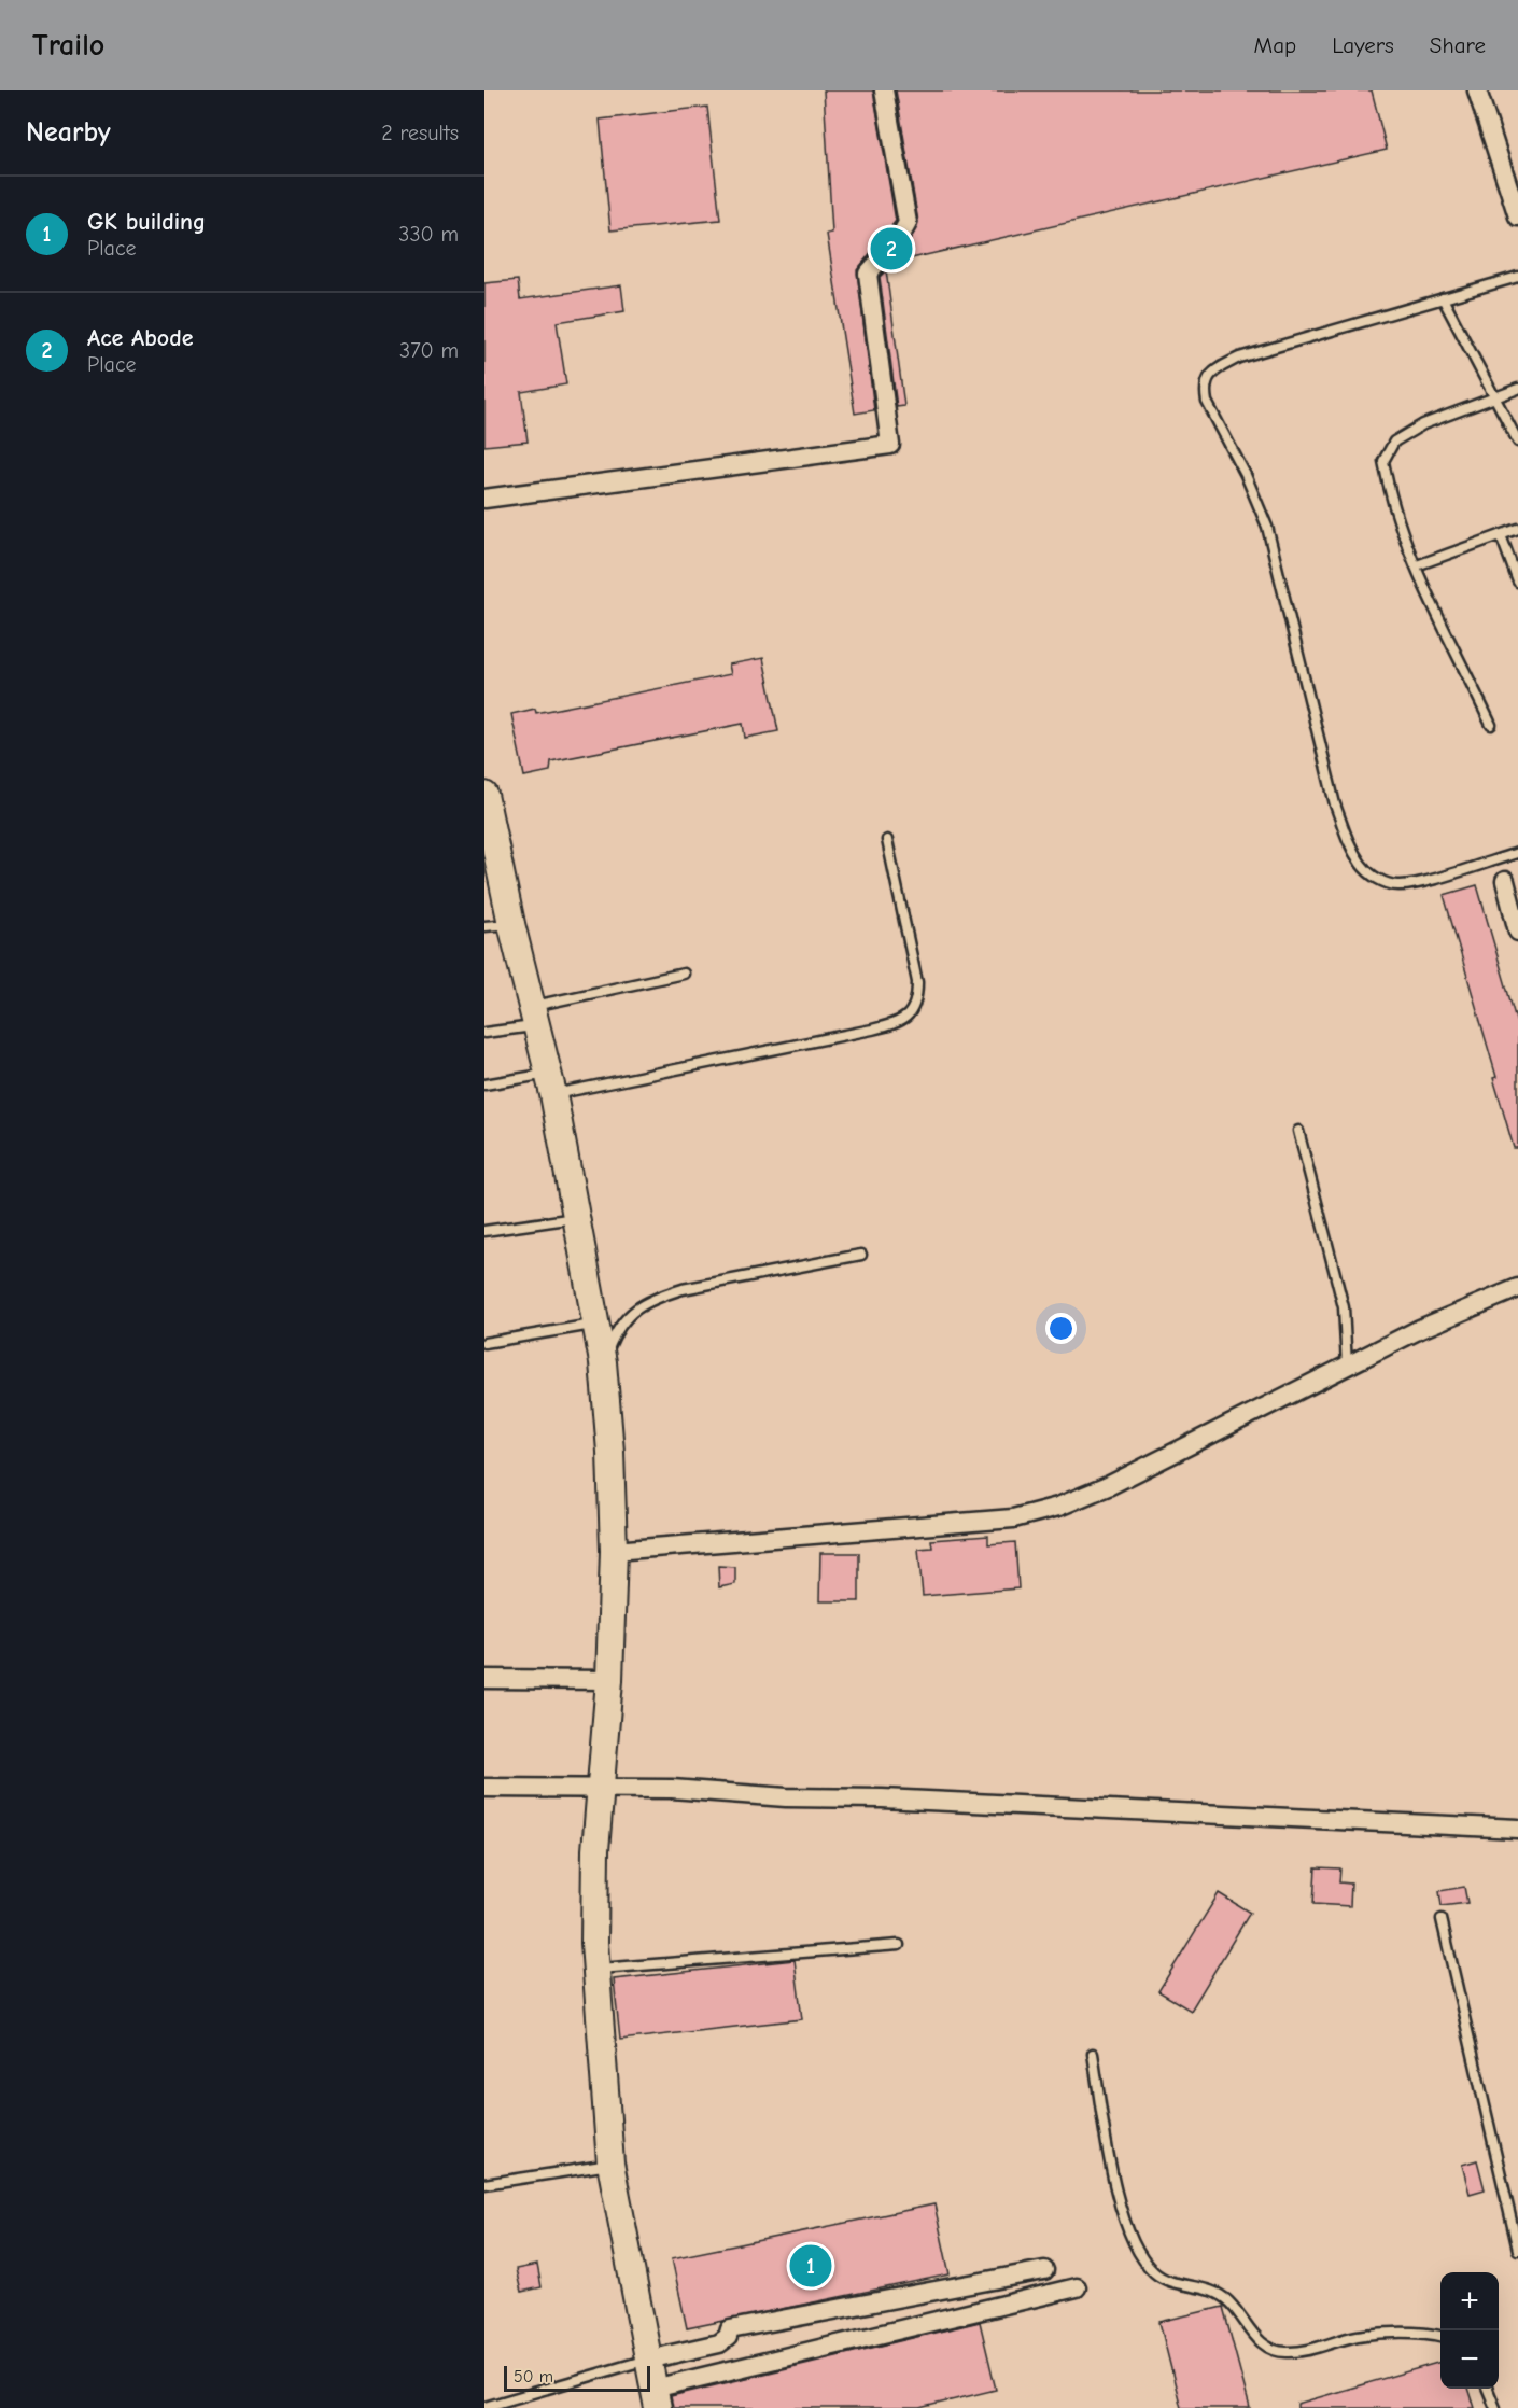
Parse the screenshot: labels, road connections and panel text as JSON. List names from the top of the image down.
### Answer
{
  "scale_bar": "50 m",
  "page": {
    "header": "Trailo",
    "nav": ["Map", "Layers", "Share"],
    "heading": ["Nearby", "2 results"],
    "list": [
      {
        "mark": "1",
        "name": "GK building",
        "note": "Place",
        "value": "330 m"
      },
      {
        "mark": "2",
        "name": "Ace Abode",
        "note": "Place",
        "value": "370 m"
      }
    ],
    "pins": ["2", "1"],
    "map_buttons": ["+", "−"],
    "scale": "50 m"
  }
}
